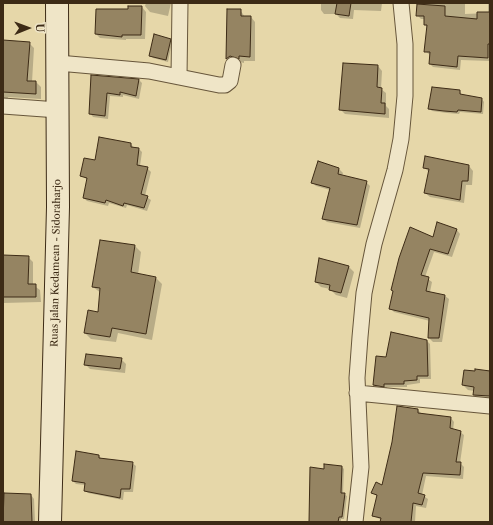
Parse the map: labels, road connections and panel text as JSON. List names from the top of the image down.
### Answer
{
  "streets": {
    "main road": ["Ruas Jalan Kedamean - Sidoraharjo"]
  },
  "north": "right"
}
